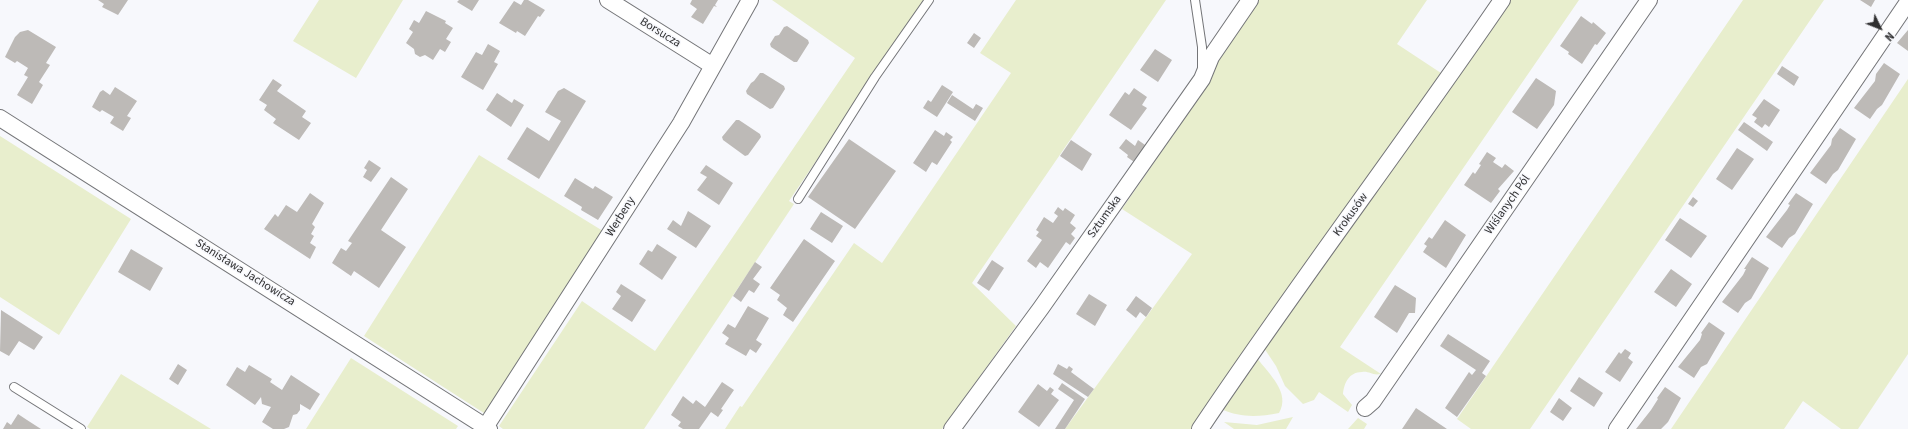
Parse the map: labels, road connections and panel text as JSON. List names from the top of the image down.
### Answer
{
  "streets": {
    "street": [
      "Borsucza",
      "Wiślanych Pól",
      "Krokusów",
      "Werbeny",
      "Sztumska",
      "Stanisława Jachowicza"
    ]
  },
  "crossings": [
    ["Borsucza", "Werbeny"],
    ["Werbeny", "Stanisława Jachowicza"]
  ],
  "north": "bottom right"
}
